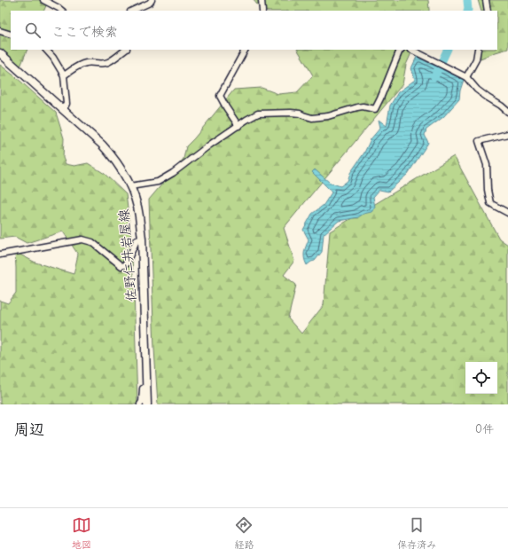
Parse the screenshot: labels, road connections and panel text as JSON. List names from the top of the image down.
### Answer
{
  "streets": {
    "main road": ["佐野仁井岩屋線"]
  },
  "page": {
    "search": "ここで検索",
    "heading": ["周辺", "0件"],
    "nav": ["地図", "経路", "保存済み"]
  }
}
